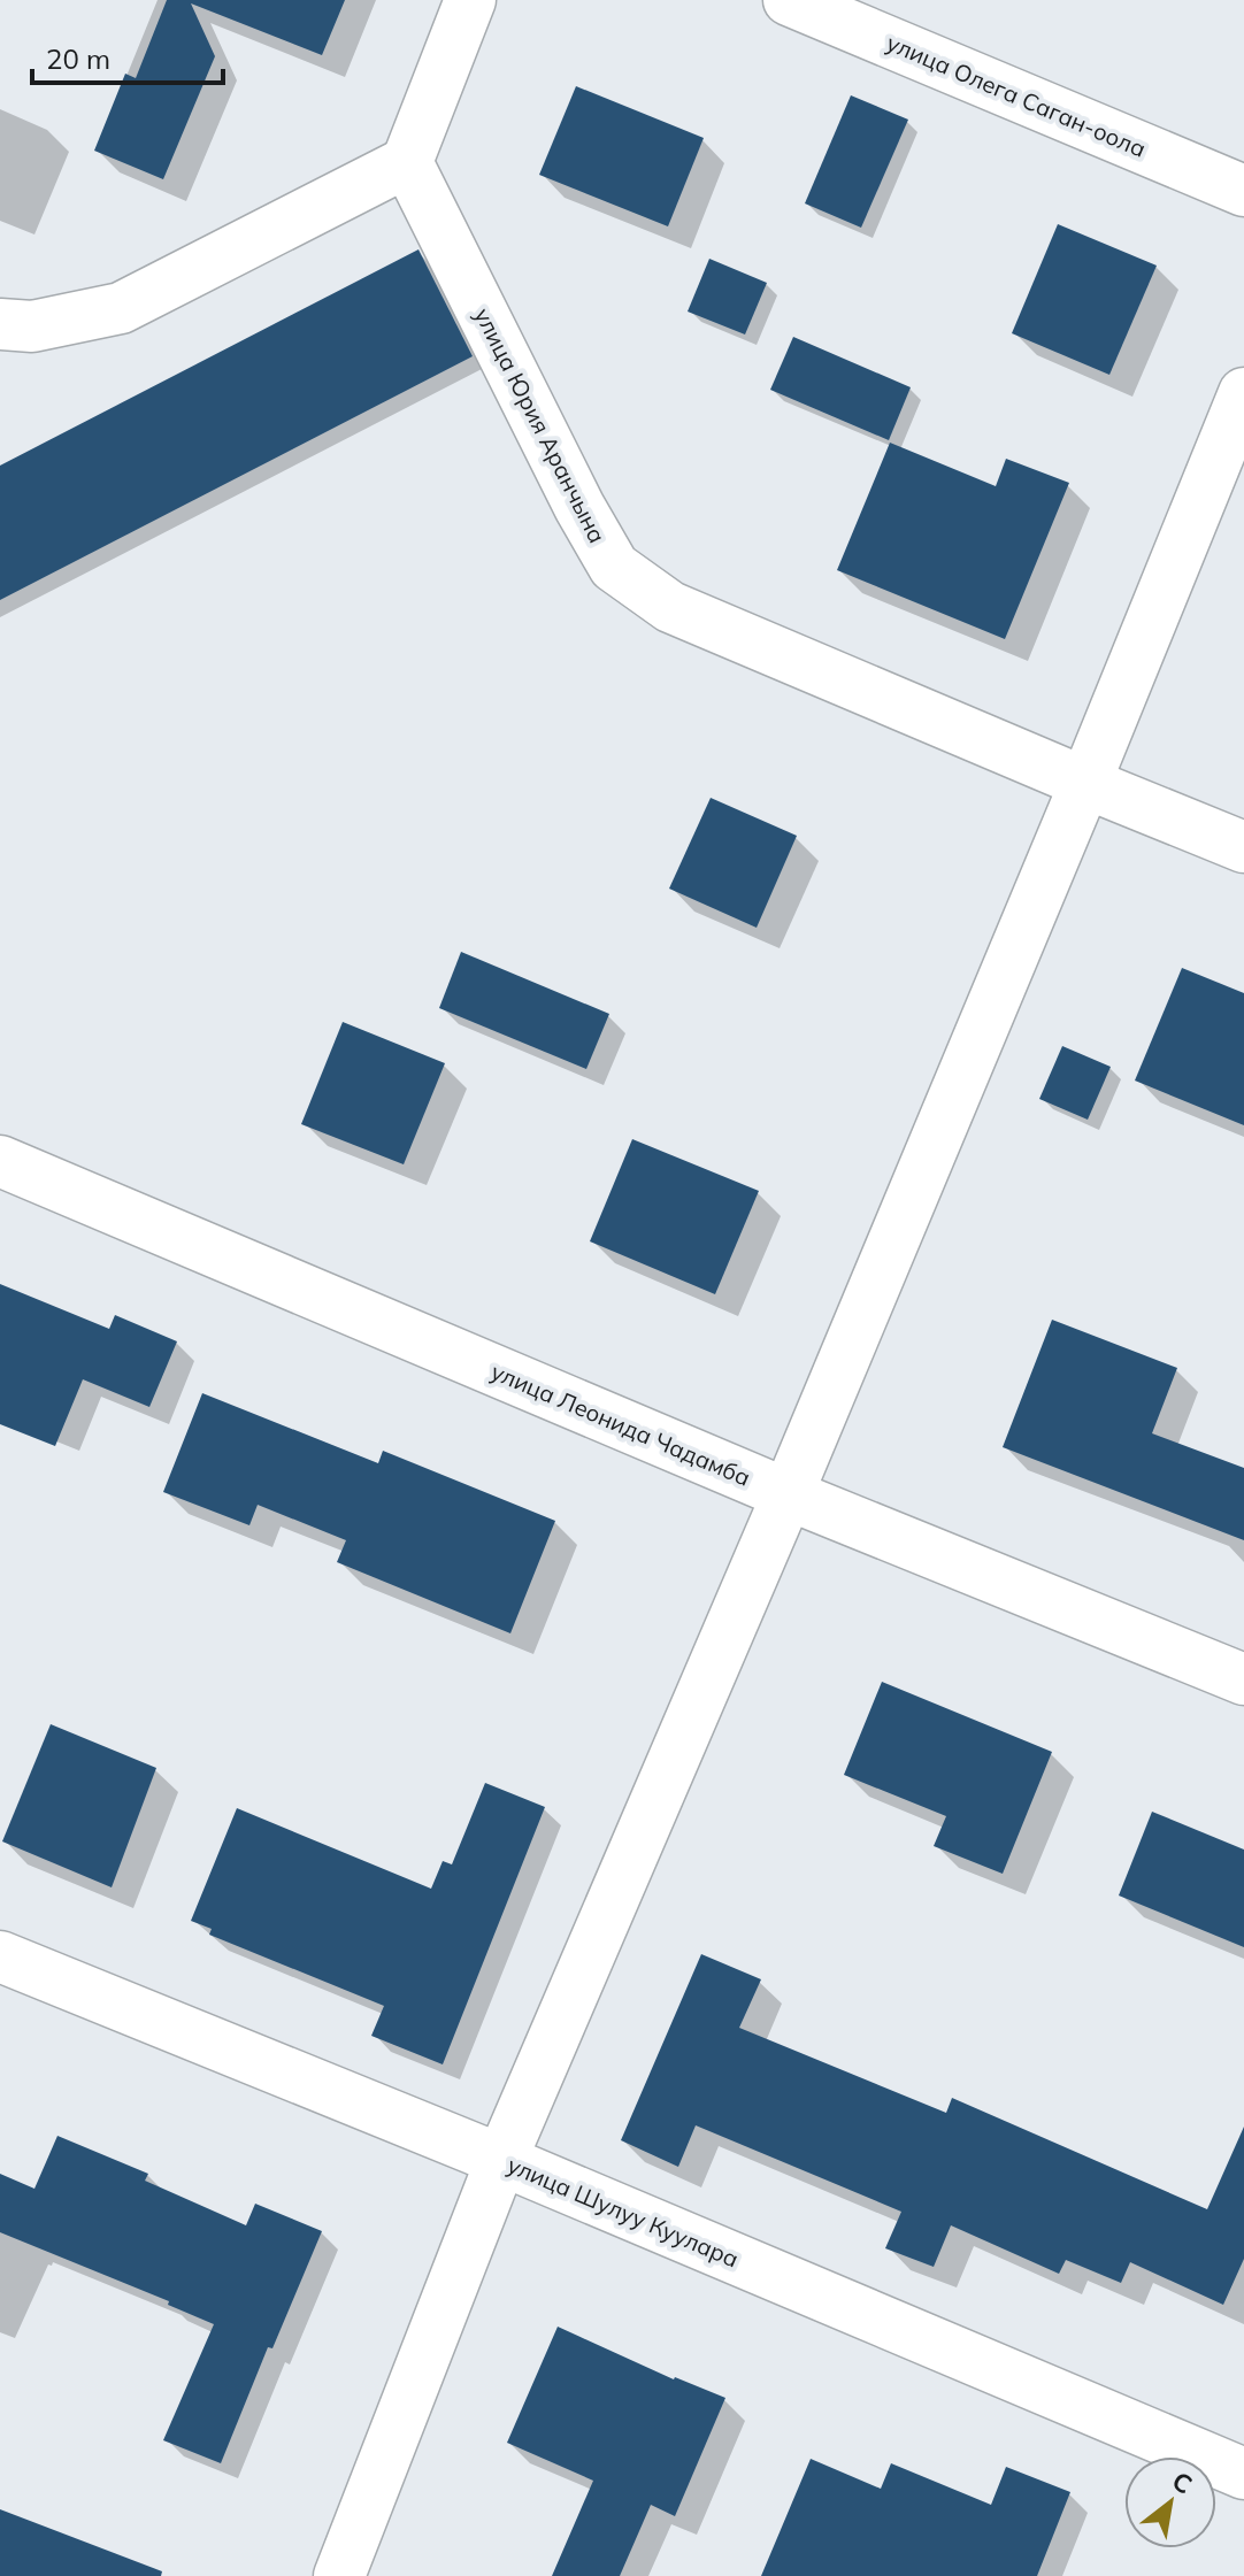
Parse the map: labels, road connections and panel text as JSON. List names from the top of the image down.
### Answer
{
  "streets": {
    "street": [
      "улица Олега Саган-оола",
      "улица Юрия Аранчына",
      "улица Леонида Чадамба",
      "улица Шулуу Куулара"
    ]
  },
  "scale_bar": "20 m",
  "north": "top right"
}
